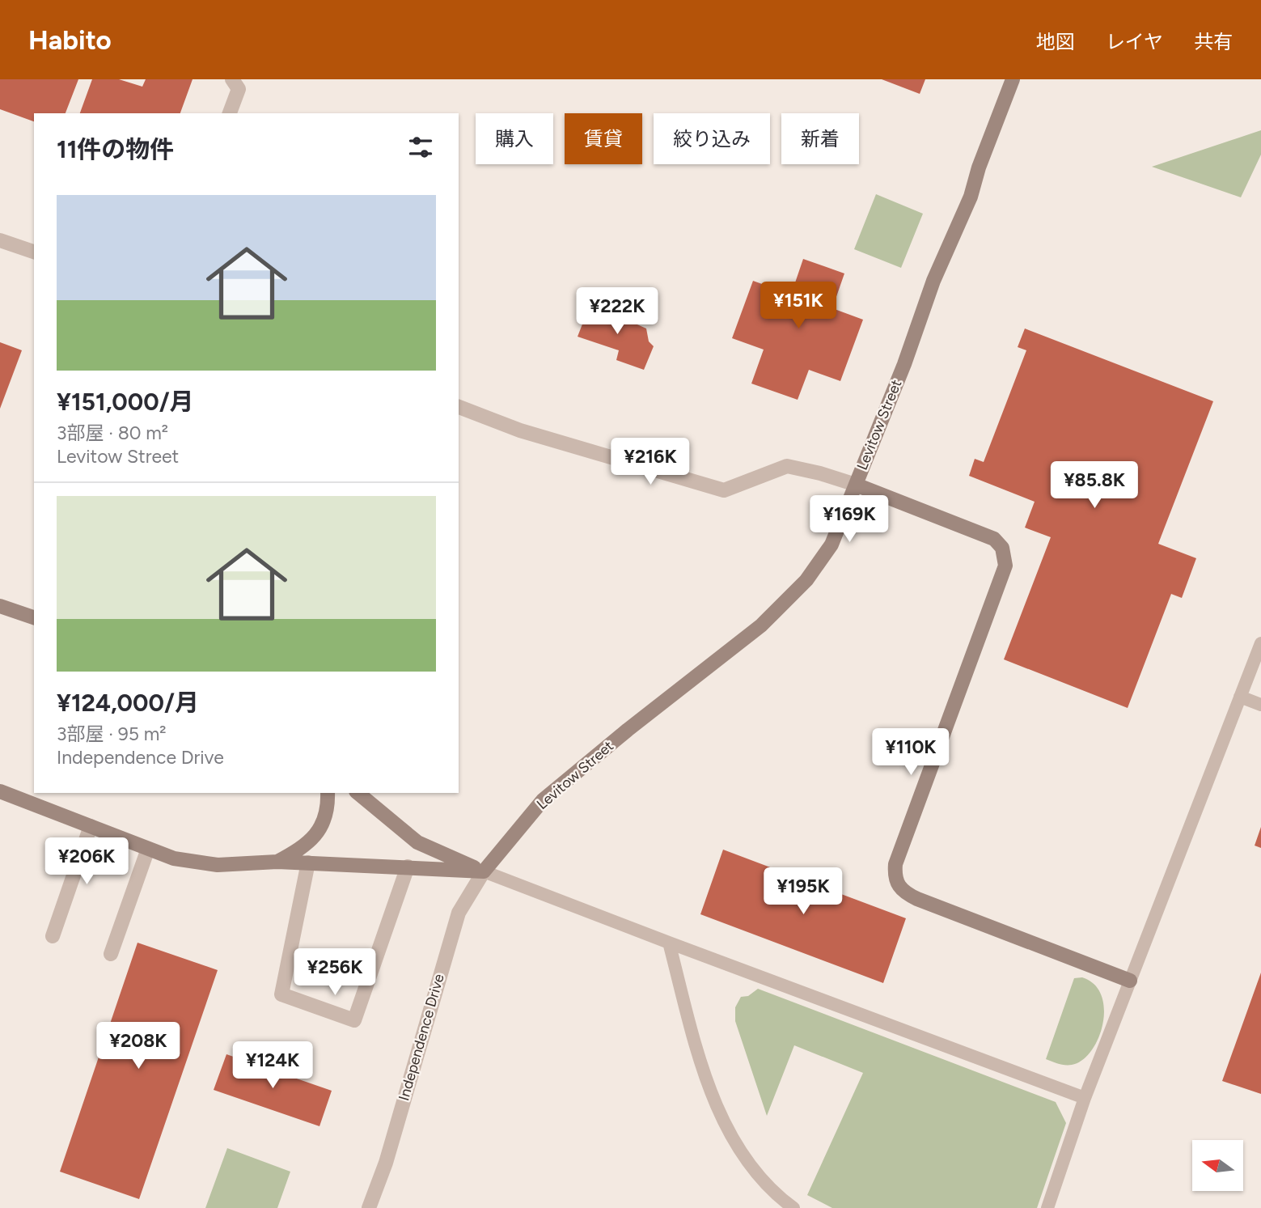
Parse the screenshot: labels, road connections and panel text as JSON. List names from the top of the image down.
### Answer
{
  "streets": {
    "street": ["Levitow Street", "Independence Drive"]
  },
  "crossings": [
    ["Levitow Street", "Independence Drive"]
  ],
  "north": "left",
  "page": {
    "header": "Habito",
    "nav": ["地図", "レイヤ", "共有"],
    "chip": [
      "購入",
      "賃貸",
      "絞り込み",
      "新着"
    ],
    "heading": "11件の物件",
    "list": [
      {
        "name": "¥151,000/月",
        "note": "3部屋 · 80 m² · Levitow Street"
      },
      {
        "name": "¥124,000/月",
        "note": "3部屋 · 95 m² · Independence Drive"
      }
    ],
    "price": [
      "¥151K",
      "¥222K",
      "¥216K",
      "¥85.8K",
      "¥169K",
      "¥110K",
      "¥206K",
      "¥195K",
      "¥256K",
      "¥208K",
      "¥124K"
    ]
  }
}
